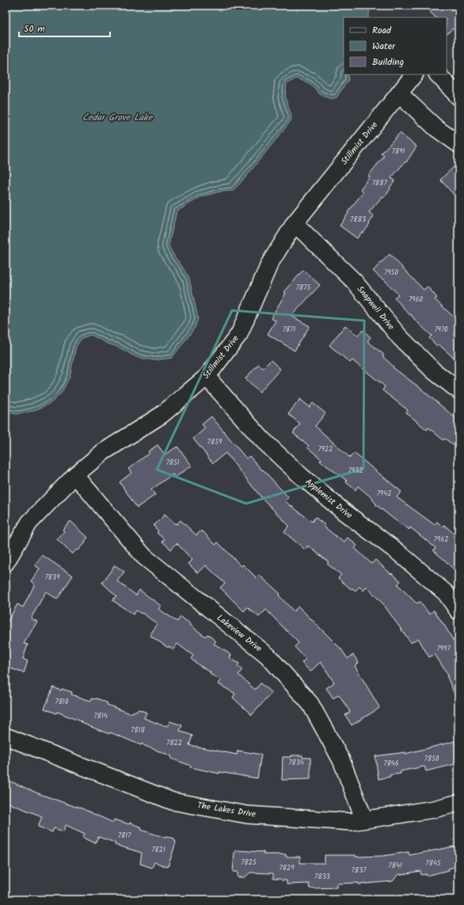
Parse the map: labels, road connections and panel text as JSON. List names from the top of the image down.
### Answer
{
  "streets": {
    "street": [
      "Stillmist Drive",
      "Snapwell Drive",
      "Applemist Drive",
      "Lakeview Drive",
      "The Lakes Drive"
    ]
  },
  "crossings": [
    ["Stillmist Drive", "Snapwell Drive"],
    ["Stillmist Drive", "Applemist Drive"],
    ["Stillmist Drive", "Lakeview Drive"],
    ["Lakeview Drive", "The Lakes Drive"]
  ],
  "water": ["Cedar Grove Lake"],
  "house_numbers": [
    "7891",
    "7887",
    "7883",
    "7950",
    "7875",
    "7960",
    "7871",
    "7970",
    "7859",
    "7922",
    "7851",
    "7932",
    "7942",
    "7962",
    "7839",
    "7997",
    "7810",
    "7814",
    "7818",
    "7822",
    "7850",
    "7834",
    "7846",
    "7817",
    "7821",
    "7825",
    "7845",
    "7841",
    "7829",
    "7837",
    "7833"
  ],
  "legend": ["Road", "Water", "Building"],
  "scale_bar": "50 m"
}
